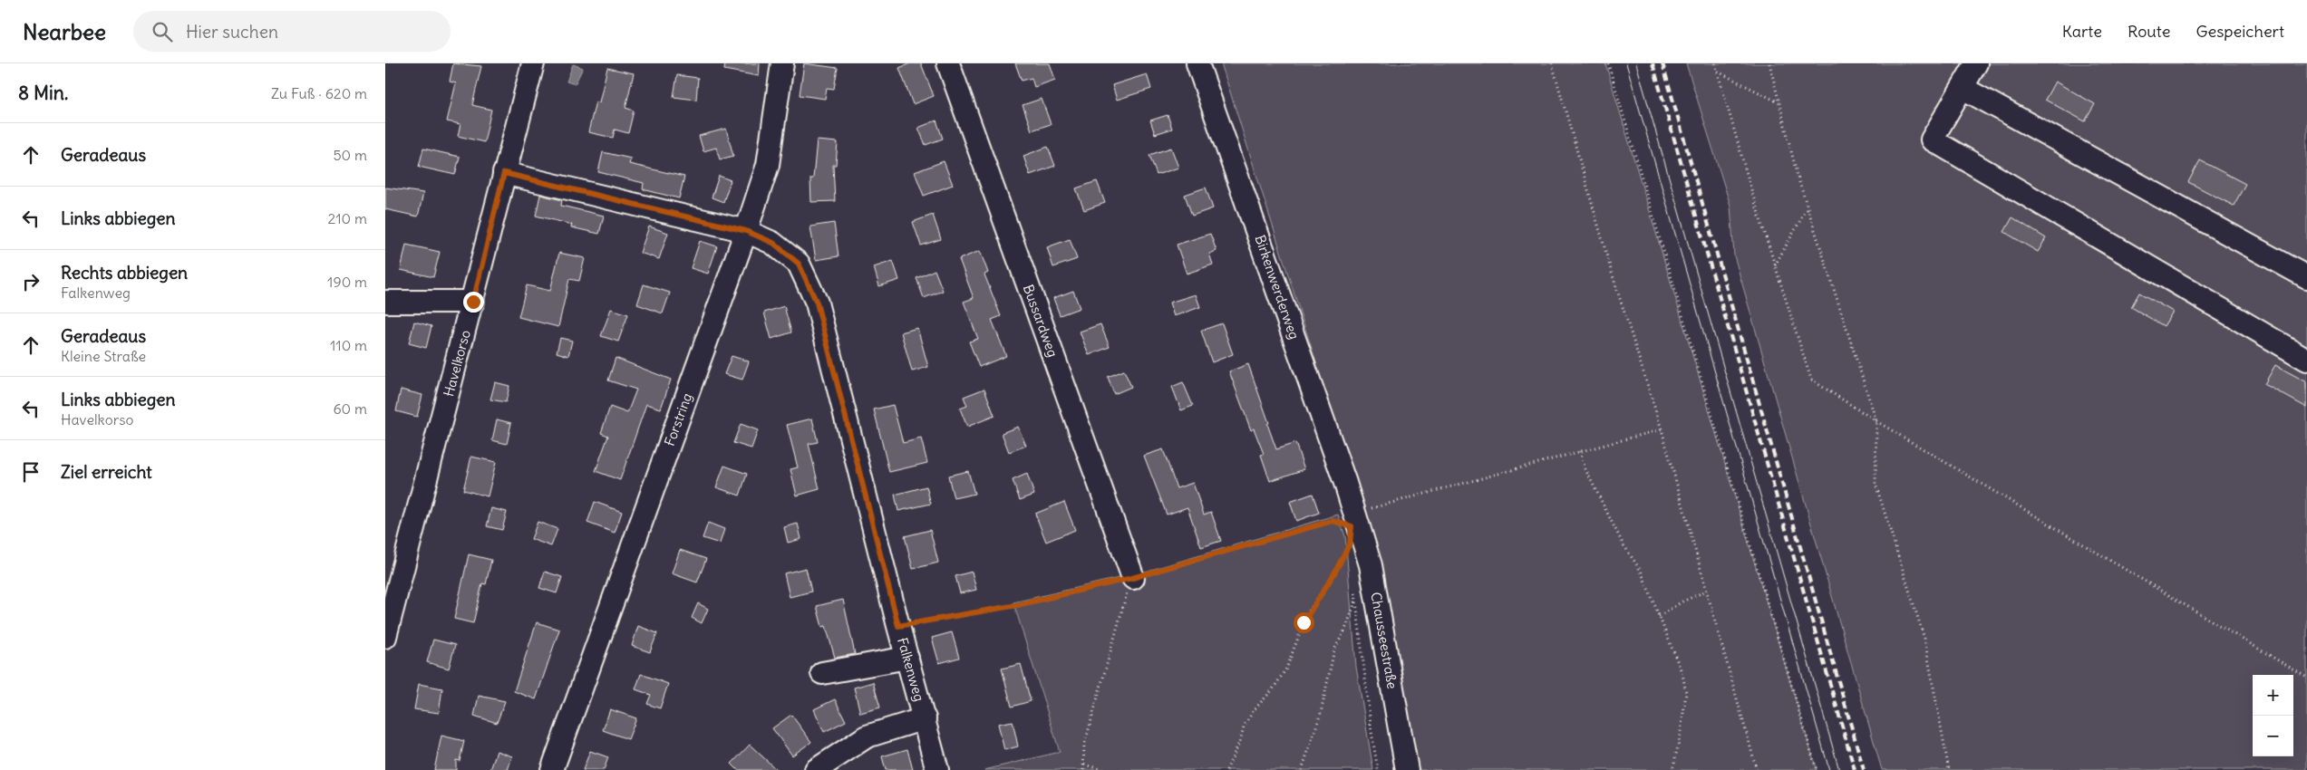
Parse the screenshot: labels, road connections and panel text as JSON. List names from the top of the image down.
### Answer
{
  "streets": {
    "street": [
      "Birkenwerderweg",
      "Bussardweg",
      "Havelkorso",
      "Forstring",
      "Chausseestraße",
      "Falkenweg"
    ]
  },
  "crossings": [
    ["Birkenwerderweg", "Chausseestraße"],
    ["Havelkorso", "Falkenweg"],
    ["Forstring", "Falkenweg"]
  ],
  "page": {
    "header": "Nearbee",
    "search": "Hier suchen",
    "nav": ["Karte", "Route", "Gespeichert"],
    "heading": ["8 Min.", "Zu Fuß · 620 m"],
    "list": [
      ["Geradeaus", "50 m"],
      ["Links abbiegen", "210 m"],
      ["Rechts abbiegen", "Falkenweg", "190 m"],
      ["Geradeaus", "Kleine Straße", "110 m"],
      ["Links abbiegen", "Havelkorso", "60 m"],
      "Ziel erreicht"
    ],
    "map_buttons": ["+", "−"]
  }
}
